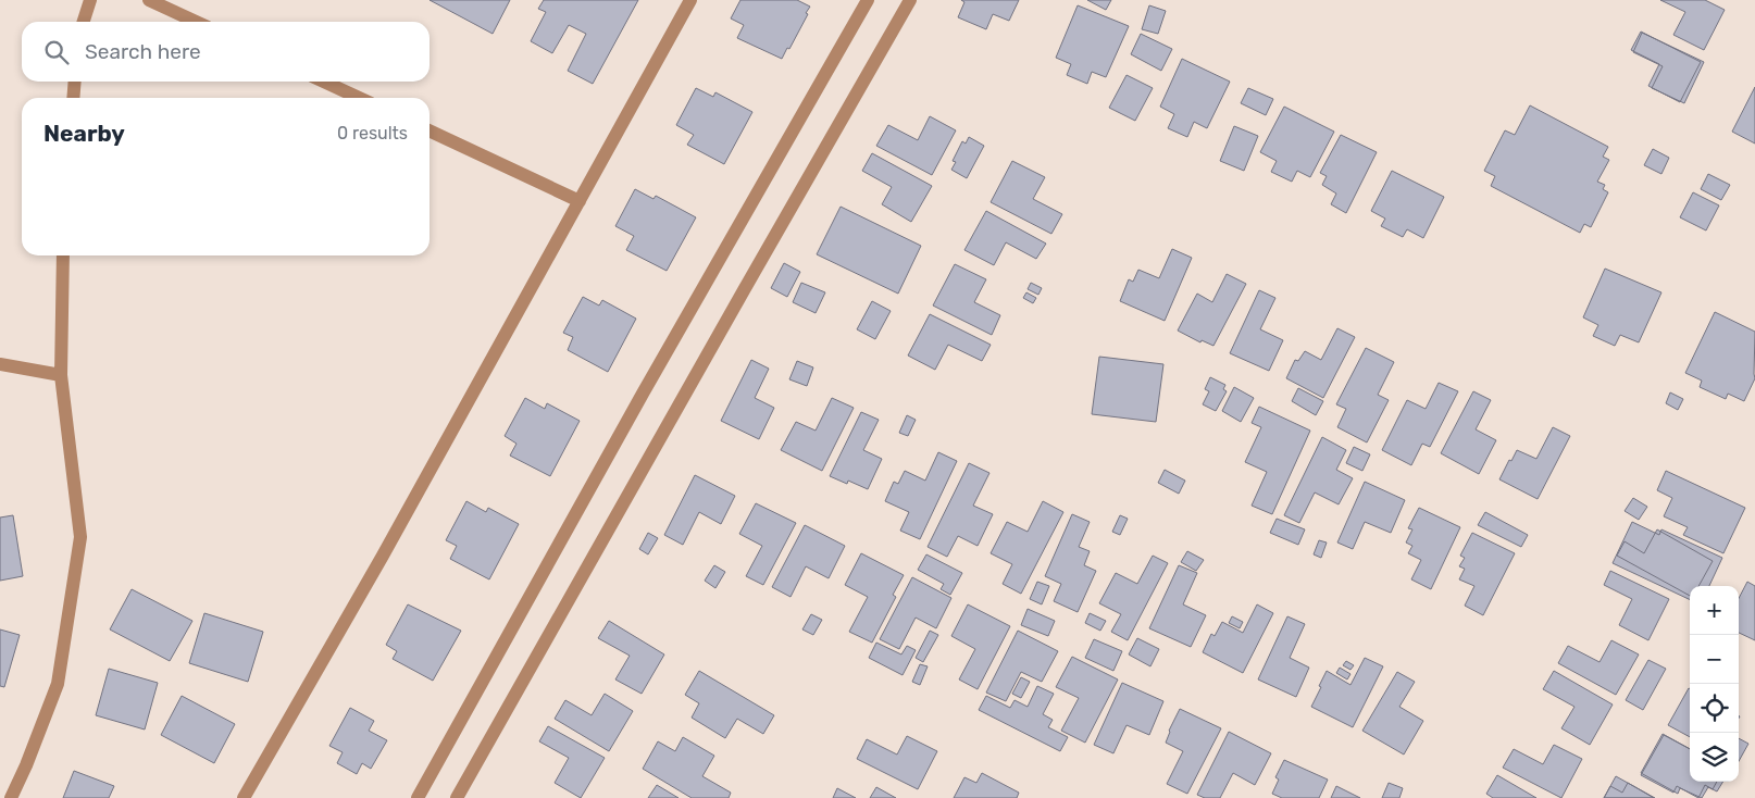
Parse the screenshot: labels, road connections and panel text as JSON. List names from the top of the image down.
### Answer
{
  "page": {
    "search": "Search here",
    "heading": ["Nearby", "0 results"],
    "map_buttons": ["+", "−"]
  }
}
